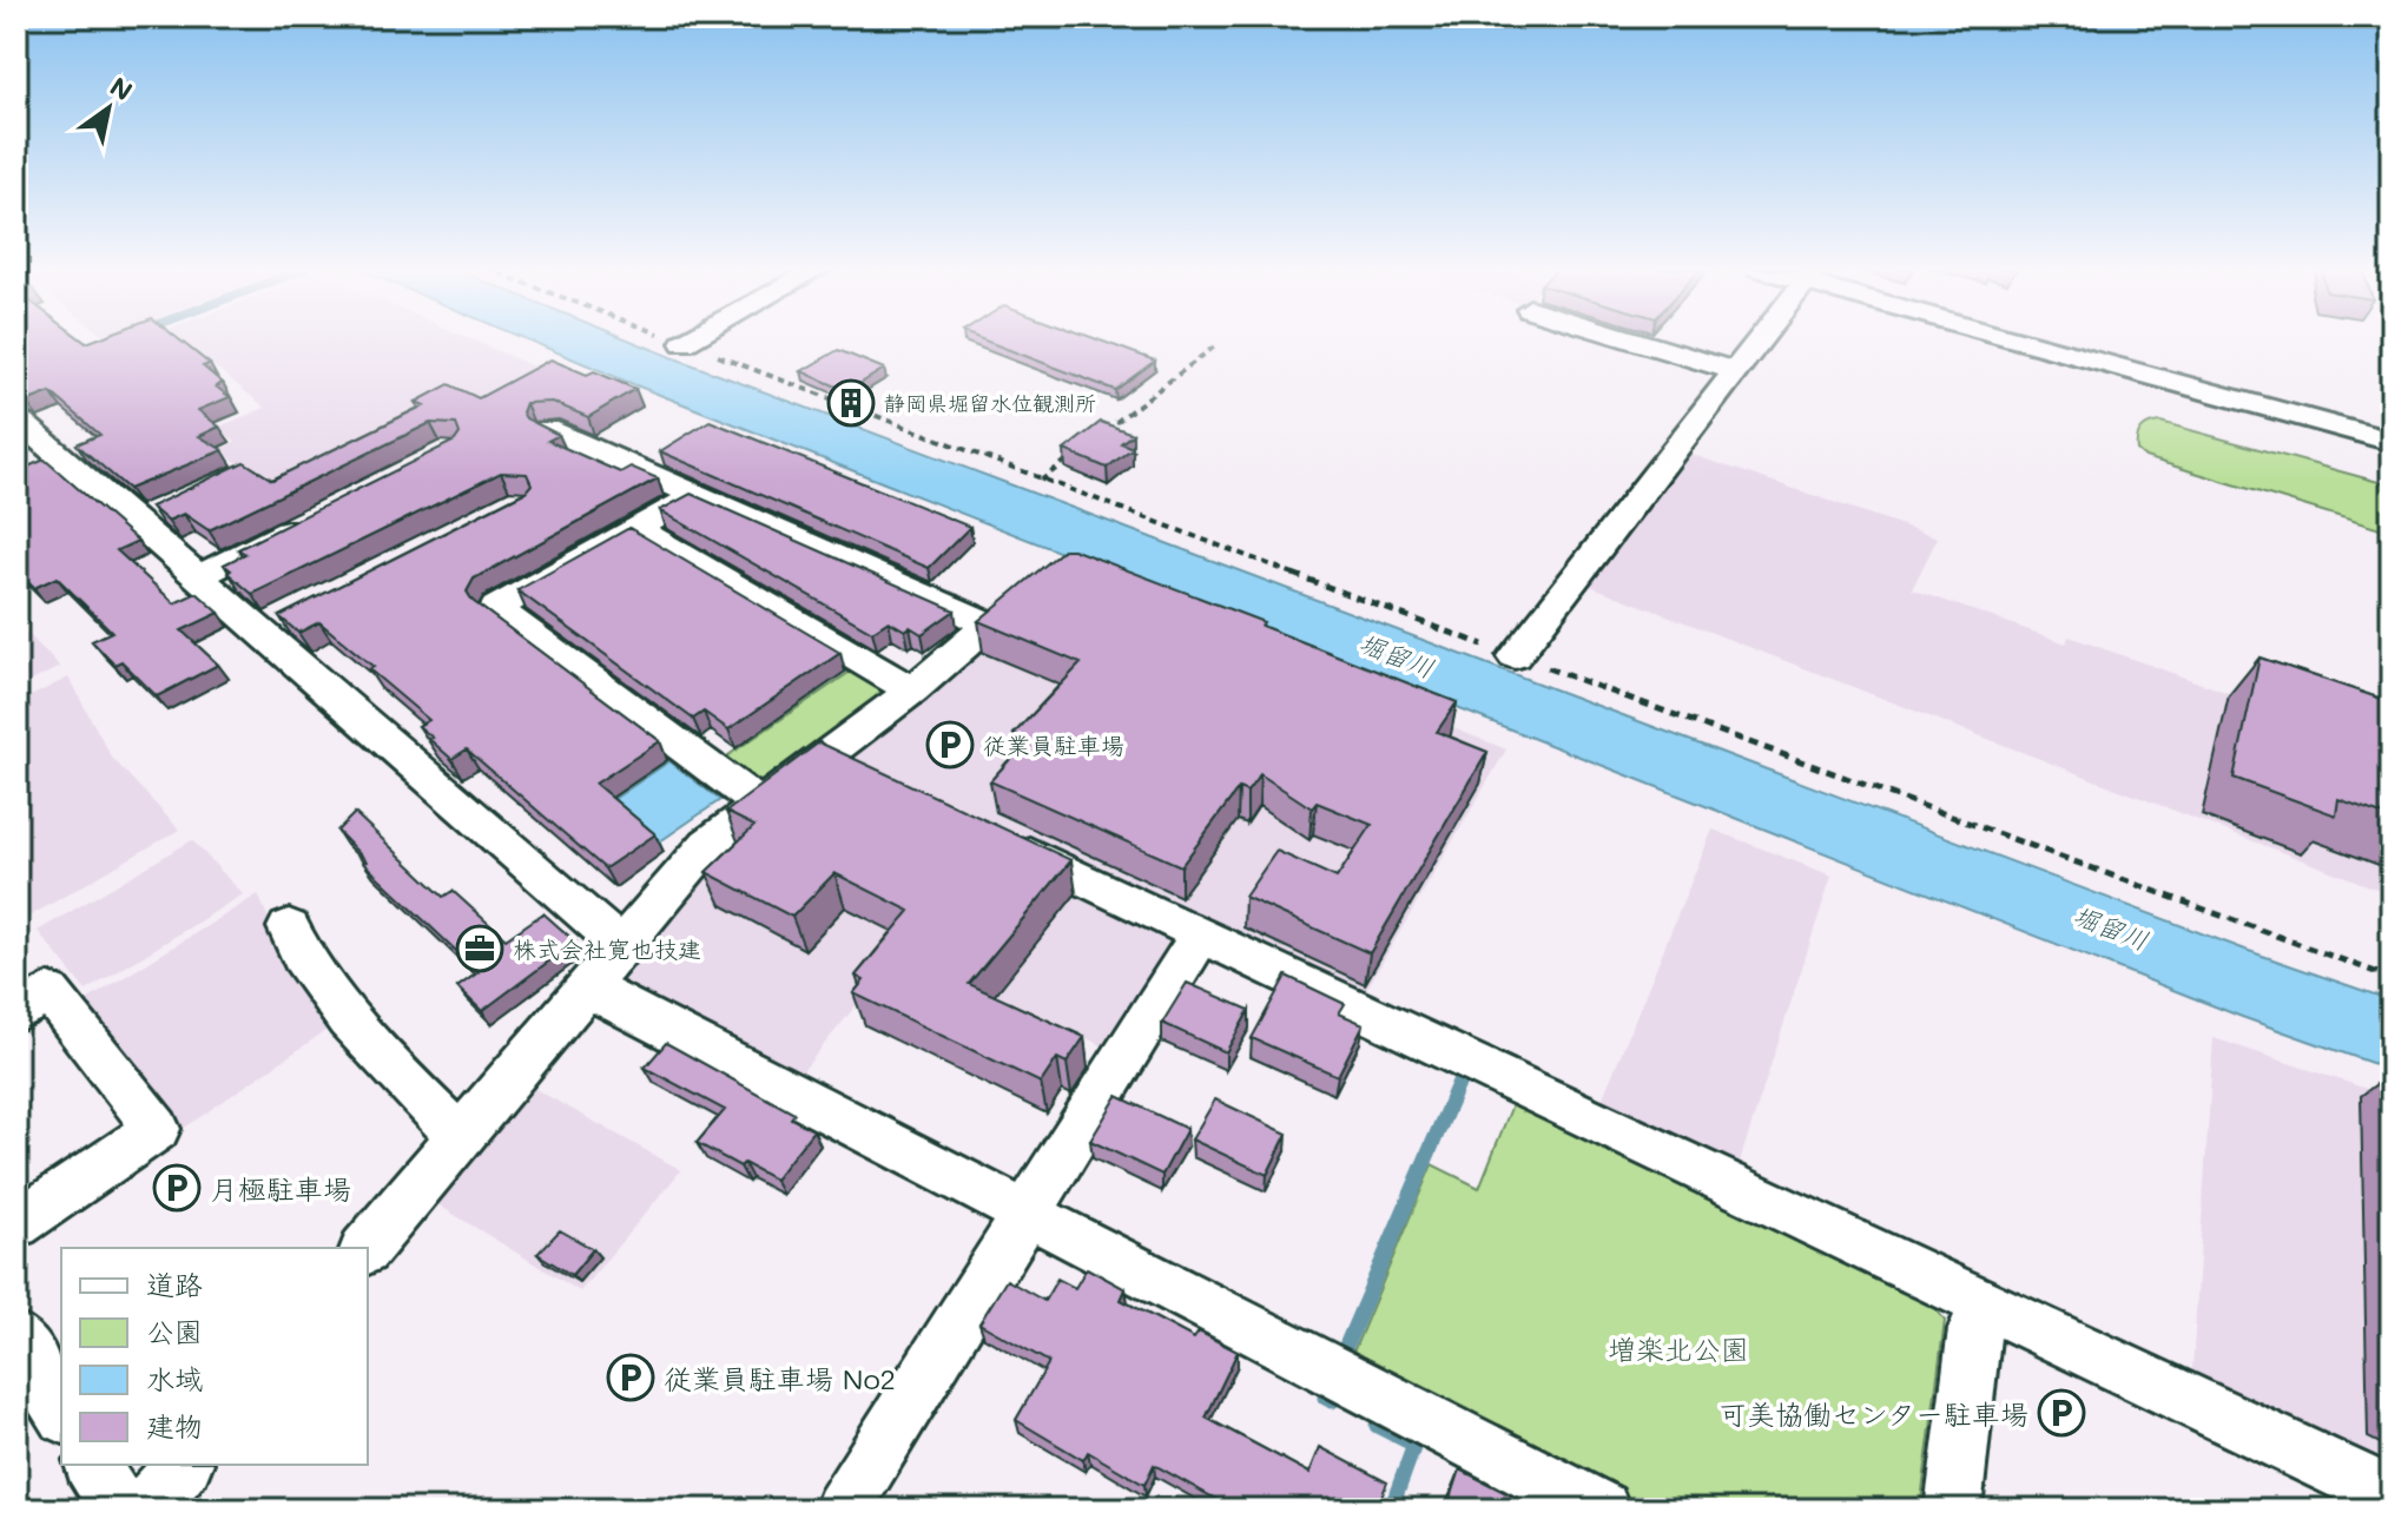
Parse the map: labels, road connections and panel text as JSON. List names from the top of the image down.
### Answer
{
  "water": ["堀留川"],
  "parks": ["増楽北公園"],
  "places": {
    "building": ["静岡県堀留水位観測所"],
    "parking": [
      "従業員駐車場",
      "月極駐車場",
      "従業員駐車場 No2",
      "可美協働センター駐車場"
    ],
    "office": ["株式会社寛也技建"]
  },
  "legend": [
    "道路",
    "公園",
    "水域",
    "建物"
  ],
  "north": "top right"
}
